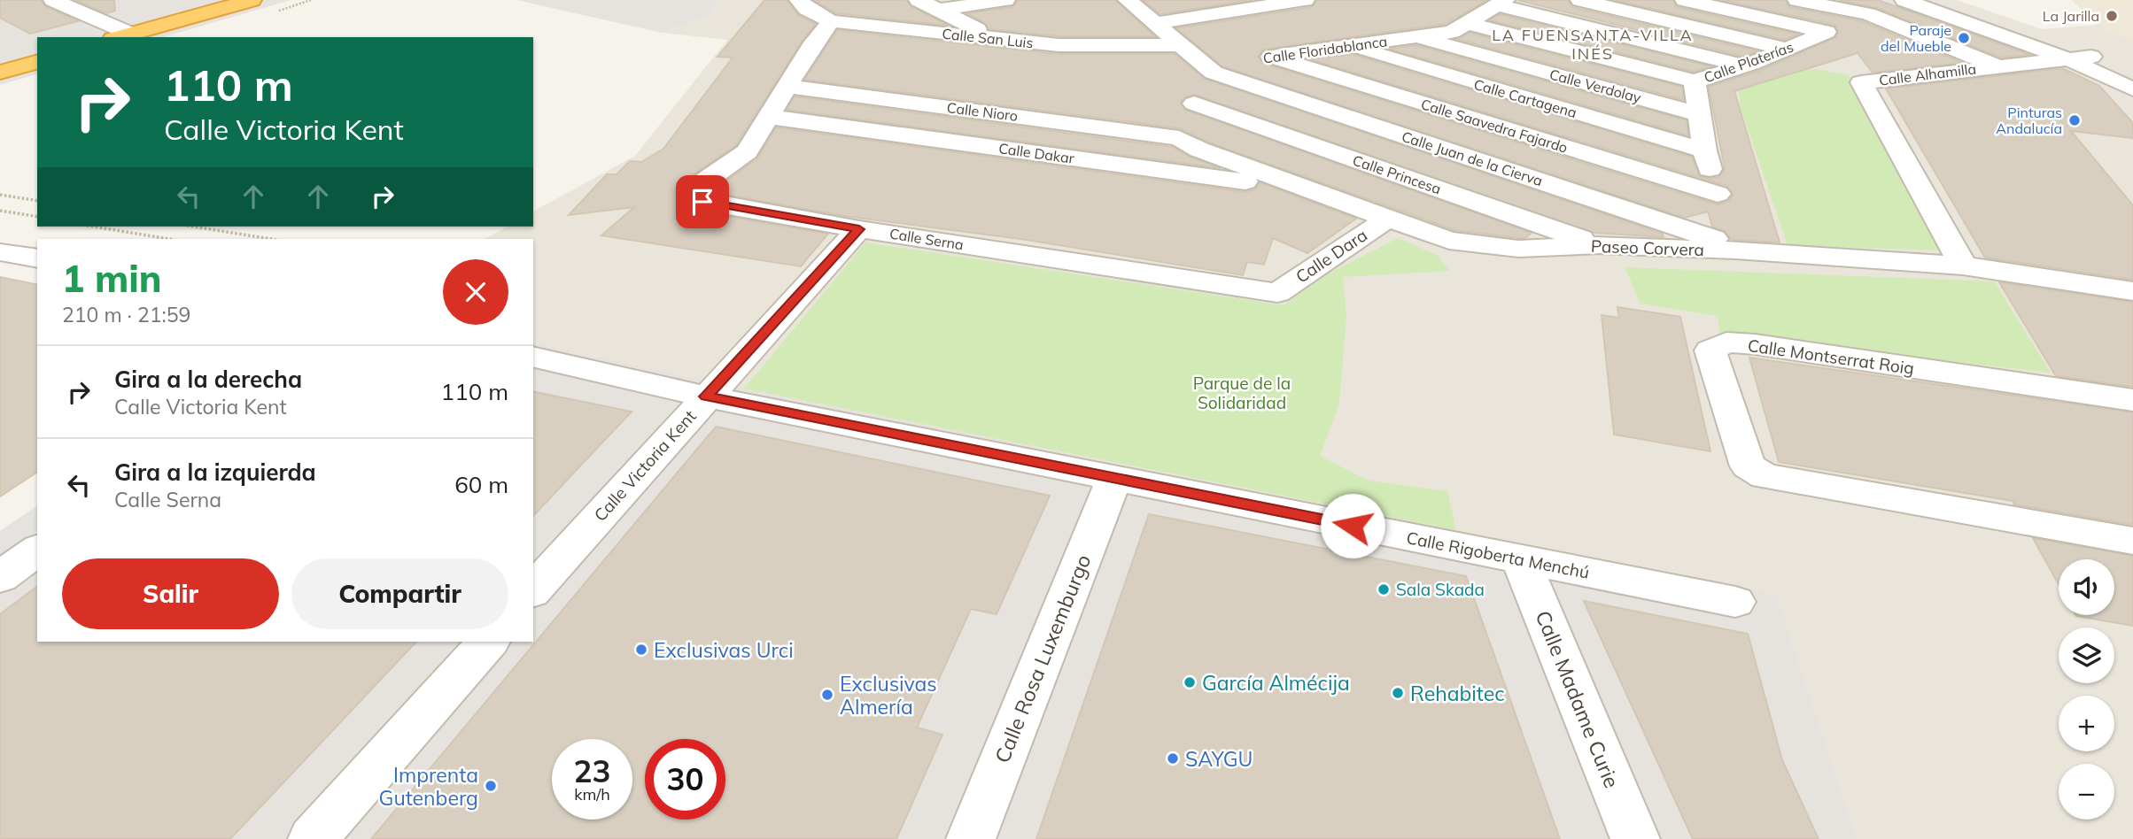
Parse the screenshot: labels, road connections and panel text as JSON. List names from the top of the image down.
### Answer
{
  "streets": {
    "street": [
      "Calle San Luis",
      "Calle Floridablanca",
      "Calle Platerías",
      "Calle Alhamilla",
      "Calle Verdolay",
      "Calle Cartagena",
      "Calle Nioro",
      "Calle Saavedra Fajardo",
      "Calle Dakar",
      "Calle Juan de la Cierva",
      "Calle Princesa",
      "Calle Serna",
      "Paseo Corvera",
      "Calle Dara",
      "Calle Montserrat Roig",
      "Calle Victoria Kent",
      "Calle Rigoberta Menchú",
      "Calle Rosa Luxemburgo",
      "Calle Madame Curie"
    ]
  },
  "crossings": [
    ["Calle San Luis", "Calle Serna"],
    ["Calle Floridablanca", "Calle Verdolay"],
    ["Calle Floridablanca", "Calle Cartagena"],
    ["Calle Floridablanca", "Calle Saavedra Fajardo"],
    ["Calle Floridablanca", "Calle Juan de la Cierva"],
    ["Calle Platerías", "Calle Verdolay"],
    ["Calle Platerías", "Calle Cartagena"],
    ["Calle Platerías", "Calle Saavedra Fajardo"],
    ["Calle Platerías", "Calle Juan de la Cierva"],
    ["Calle Platerías", "Paseo Corvera"],
    ["Calle Alhamilla", "Paseo Corvera"],
    ["Calle Nioro", "Calle Serna"],
    ["Calle Nioro", "Paseo Corvera"],
    ["Calle Dakar", "Calle Serna"],
    ["Calle Dakar", "Paseo Corvera"],
    ["Calle Juan de la Cierva", "Paseo Corvera"],
    ["Calle Princesa", "Paseo Corvera"],
    ["Calle Serna", "Calle Dara"],
    ["Calle Serna", "Calle Victoria Kent"],
    ["Paseo Corvera", "Calle Dara"],
    ["Calle Victoria Kent", "Calle Rigoberta Menchú"],
    ["Calle Rigoberta Menchú", "Calle Rosa Luxemburgo"],
    ["Calle Rigoberta Menchú", "Calle Madame Curie"]
  ],
  "districts": ["LA FUENSANTA-VILLA INÉS"],
  "parks": ["Parque de la Solidaridad"],
  "places": [
    "La Jarilla",
    "Paraje del Mueble",
    "Pinturas Andalucía",
    "Sala Skada",
    "Exclusivas Urci",
    "García Almécija",
    "Rehabitec",
    "Exclusivas Almería",
    "SAYGU",
    "Imprenta Gutenberg"
  ],
  "page": {
    "turn": ["110 m", "Calle Victoria Kent"],
    "heading": ["1 min", "210 m · 21:59"],
    "list": [
      {
        "name": "Gira a la derecha",
        "note": "Calle Victoria Kent",
        "value": "110 m"
      },
      {
        "name": "Gira a la izquierda",
        "note": "Calle Serna",
        "value": "60 m"
      }
    ],
    "buttons": ["Salir", "Compartir"],
    "map_buttons": ["+", "−"],
    "speed": "23 km/h",
    "limit": "30"
  }
}
